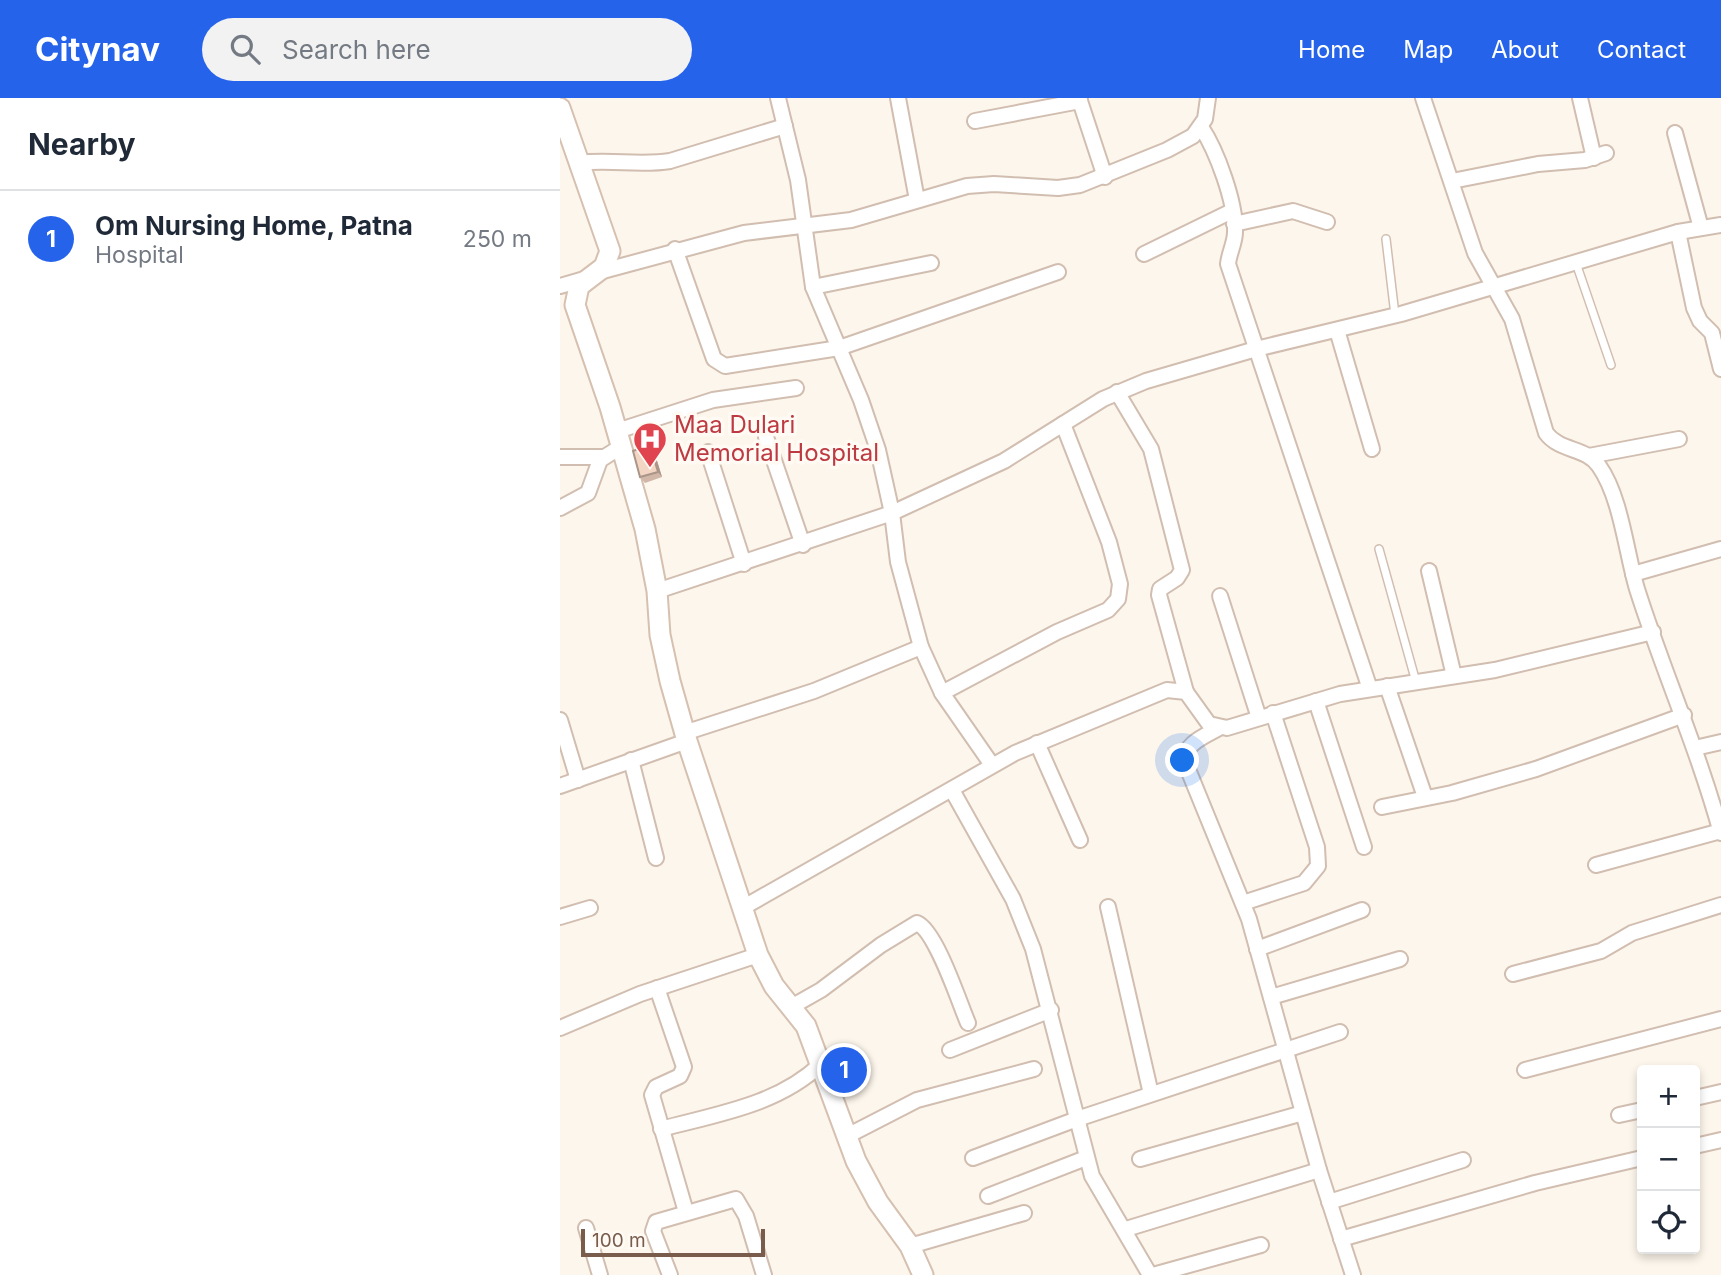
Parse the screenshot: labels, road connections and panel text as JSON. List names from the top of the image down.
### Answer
{
  "places": {
    "hospital": ["Maa Dulari Memorial Hospital"]
  },
  "scale_bar": "100 m",
  "page": {
    "header": "Citynav",
    "search": "Search here",
    "nav": [
      "Home",
      "Map",
      "About",
      "Contact"
    ],
    "heading": "Nearby",
    "list": [
      {
        "mark": "1",
        "name": "Om Nursing Home, Patna",
        "note": "Hospital",
        "value": "250 m"
      }
    ],
    "pins": "1",
    "map_buttons": ["+", "−"],
    "scale": "100 m"
  }
}
